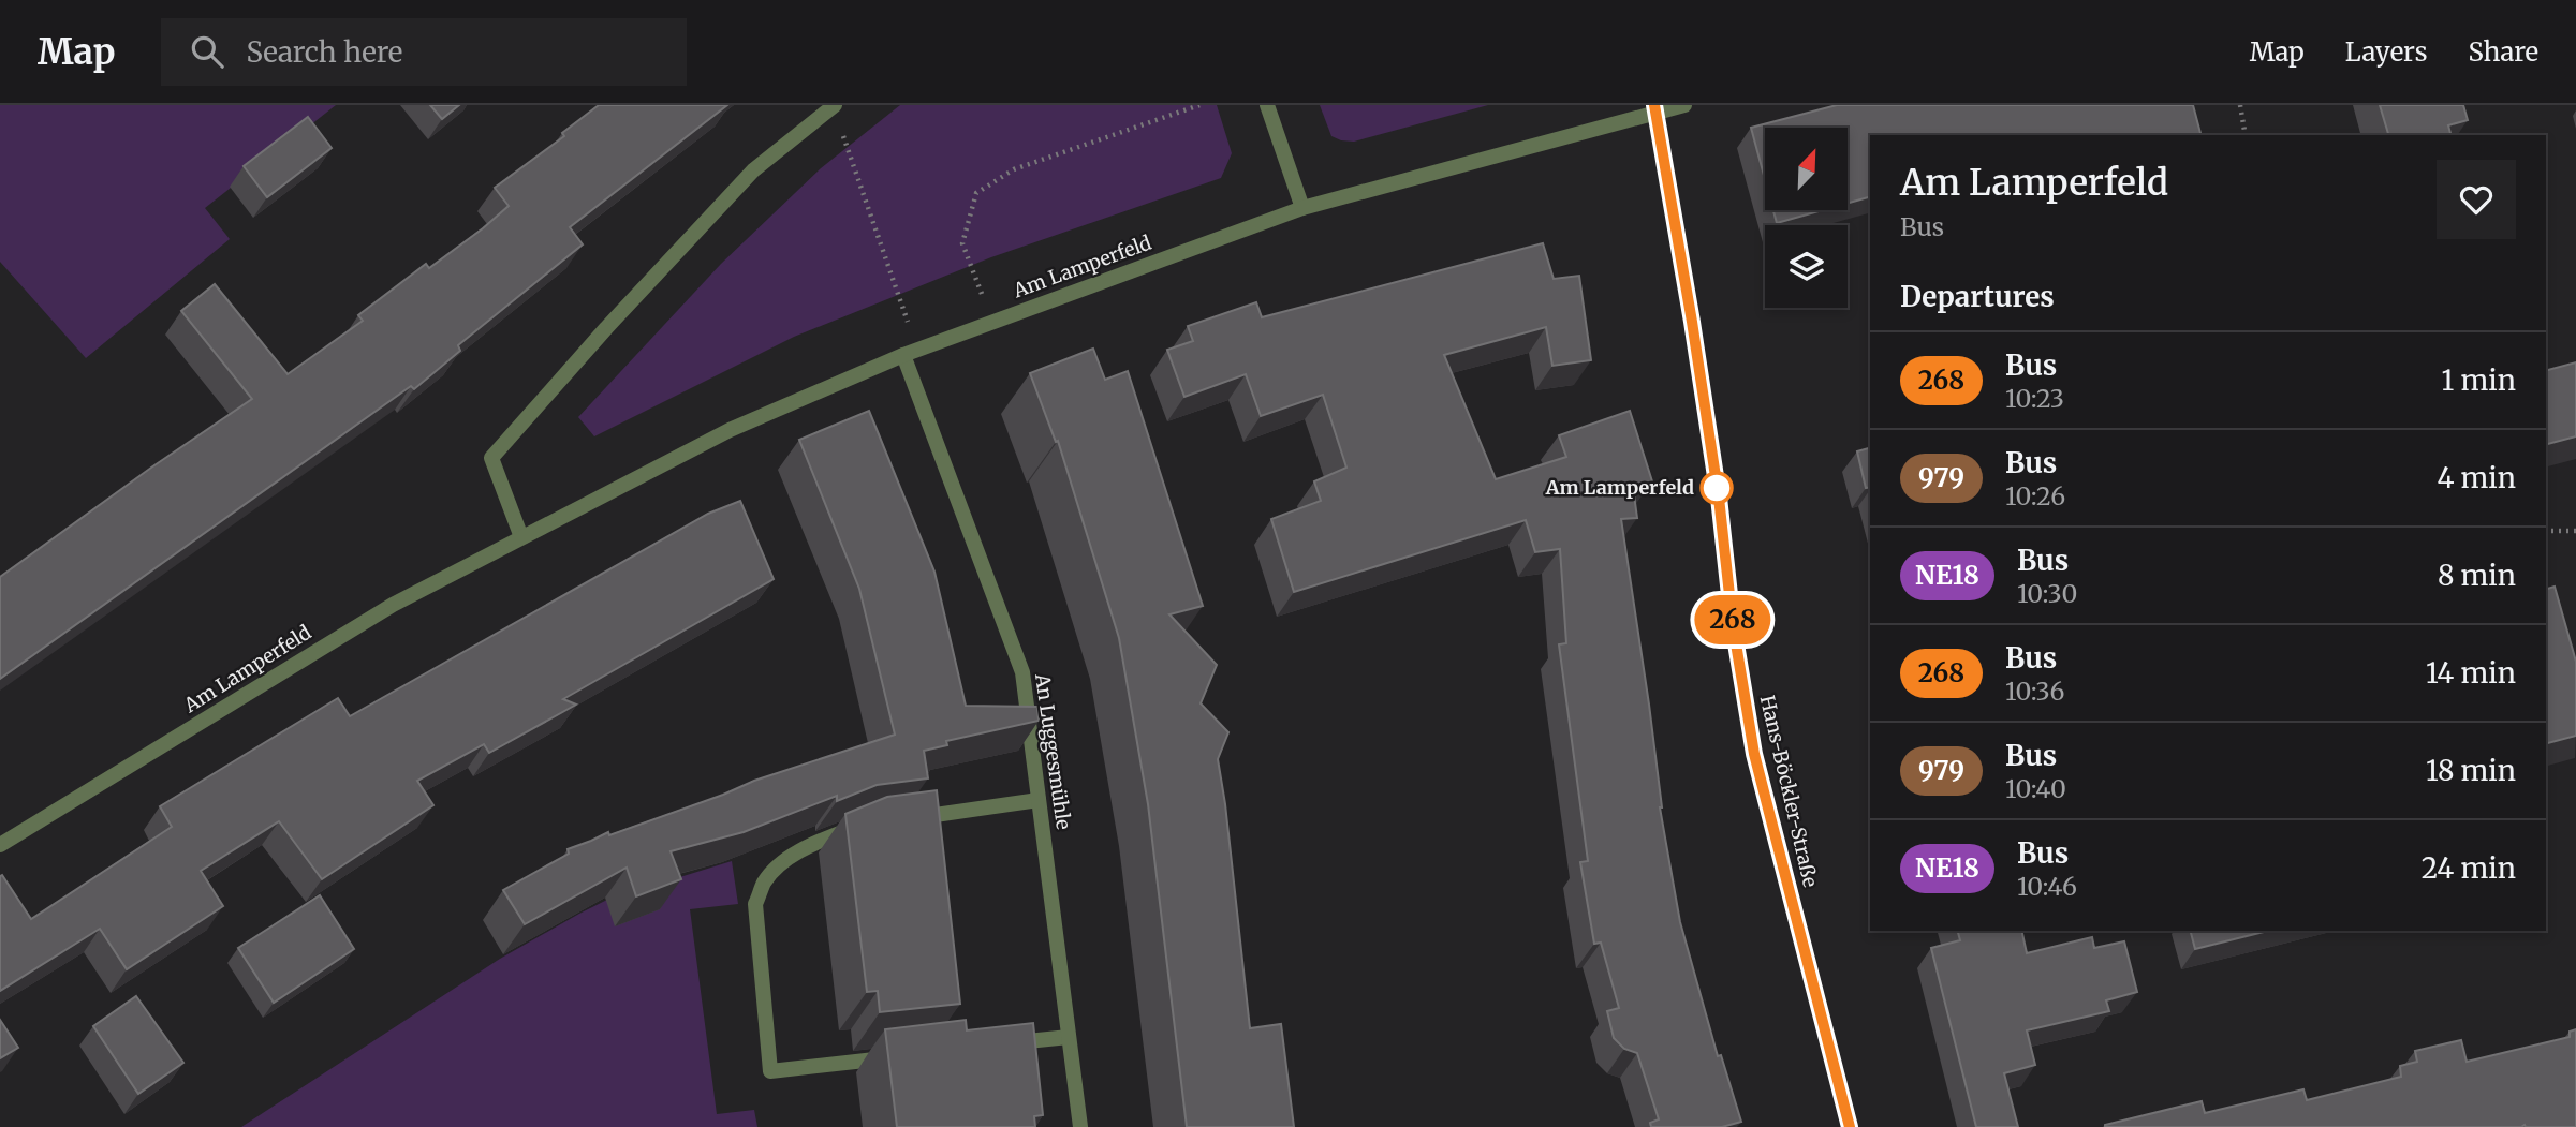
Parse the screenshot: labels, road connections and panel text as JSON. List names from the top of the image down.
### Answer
{
  "streets": {
    "main road": ["Hans-Böckler-Straße"],
    "street": ["Am Lamperfeld", "An Luggesmühle"]
  },
  "crossings": [
    ["Am Lamperfeld", "An Luggesmühle"],
    ["Am Lamperfeld", "Hans-Böckler-Straße"]
  ],
  "places": ["Am Lamperfeld"],
  "lines": ["bus line 268"],
  "north": "top right",
  "page": {
    "header": "Map",
    "search": "Search here",
    "nav": ["Map", "Layers", "Share"],
    "on_map": "268",
    "heading": [
      ["Am Lamperfeld", "Bus"],
      "Departures"
    ],
    "list": [
      {
        "mark": "268",
        "name": "Bus",
        "note": "10:23",
        "value": "1 min"
      },
      {
        "mark": "979",
        "name": "Bus",
        "note": "10:26",
        "value": "4 min"
      },
      {
        "mark": "NE18",
        "name": "Bus",
        "note": "10:30",
        "value": "8 min"
      },
      {
        "mark": "268",
        "name": "Bus",
        "note": "10:36",
        "value": "14 min"
      },
      {
        "mark": "979",
        "name": "Bus",
        "note": "10:40",
        "value": "18 min"
      },
      {
        "mark": "NE18",
        "name": "Bus",
        "note": "10:46",
        "value": "24 min"
      }
    ]
  }
}
